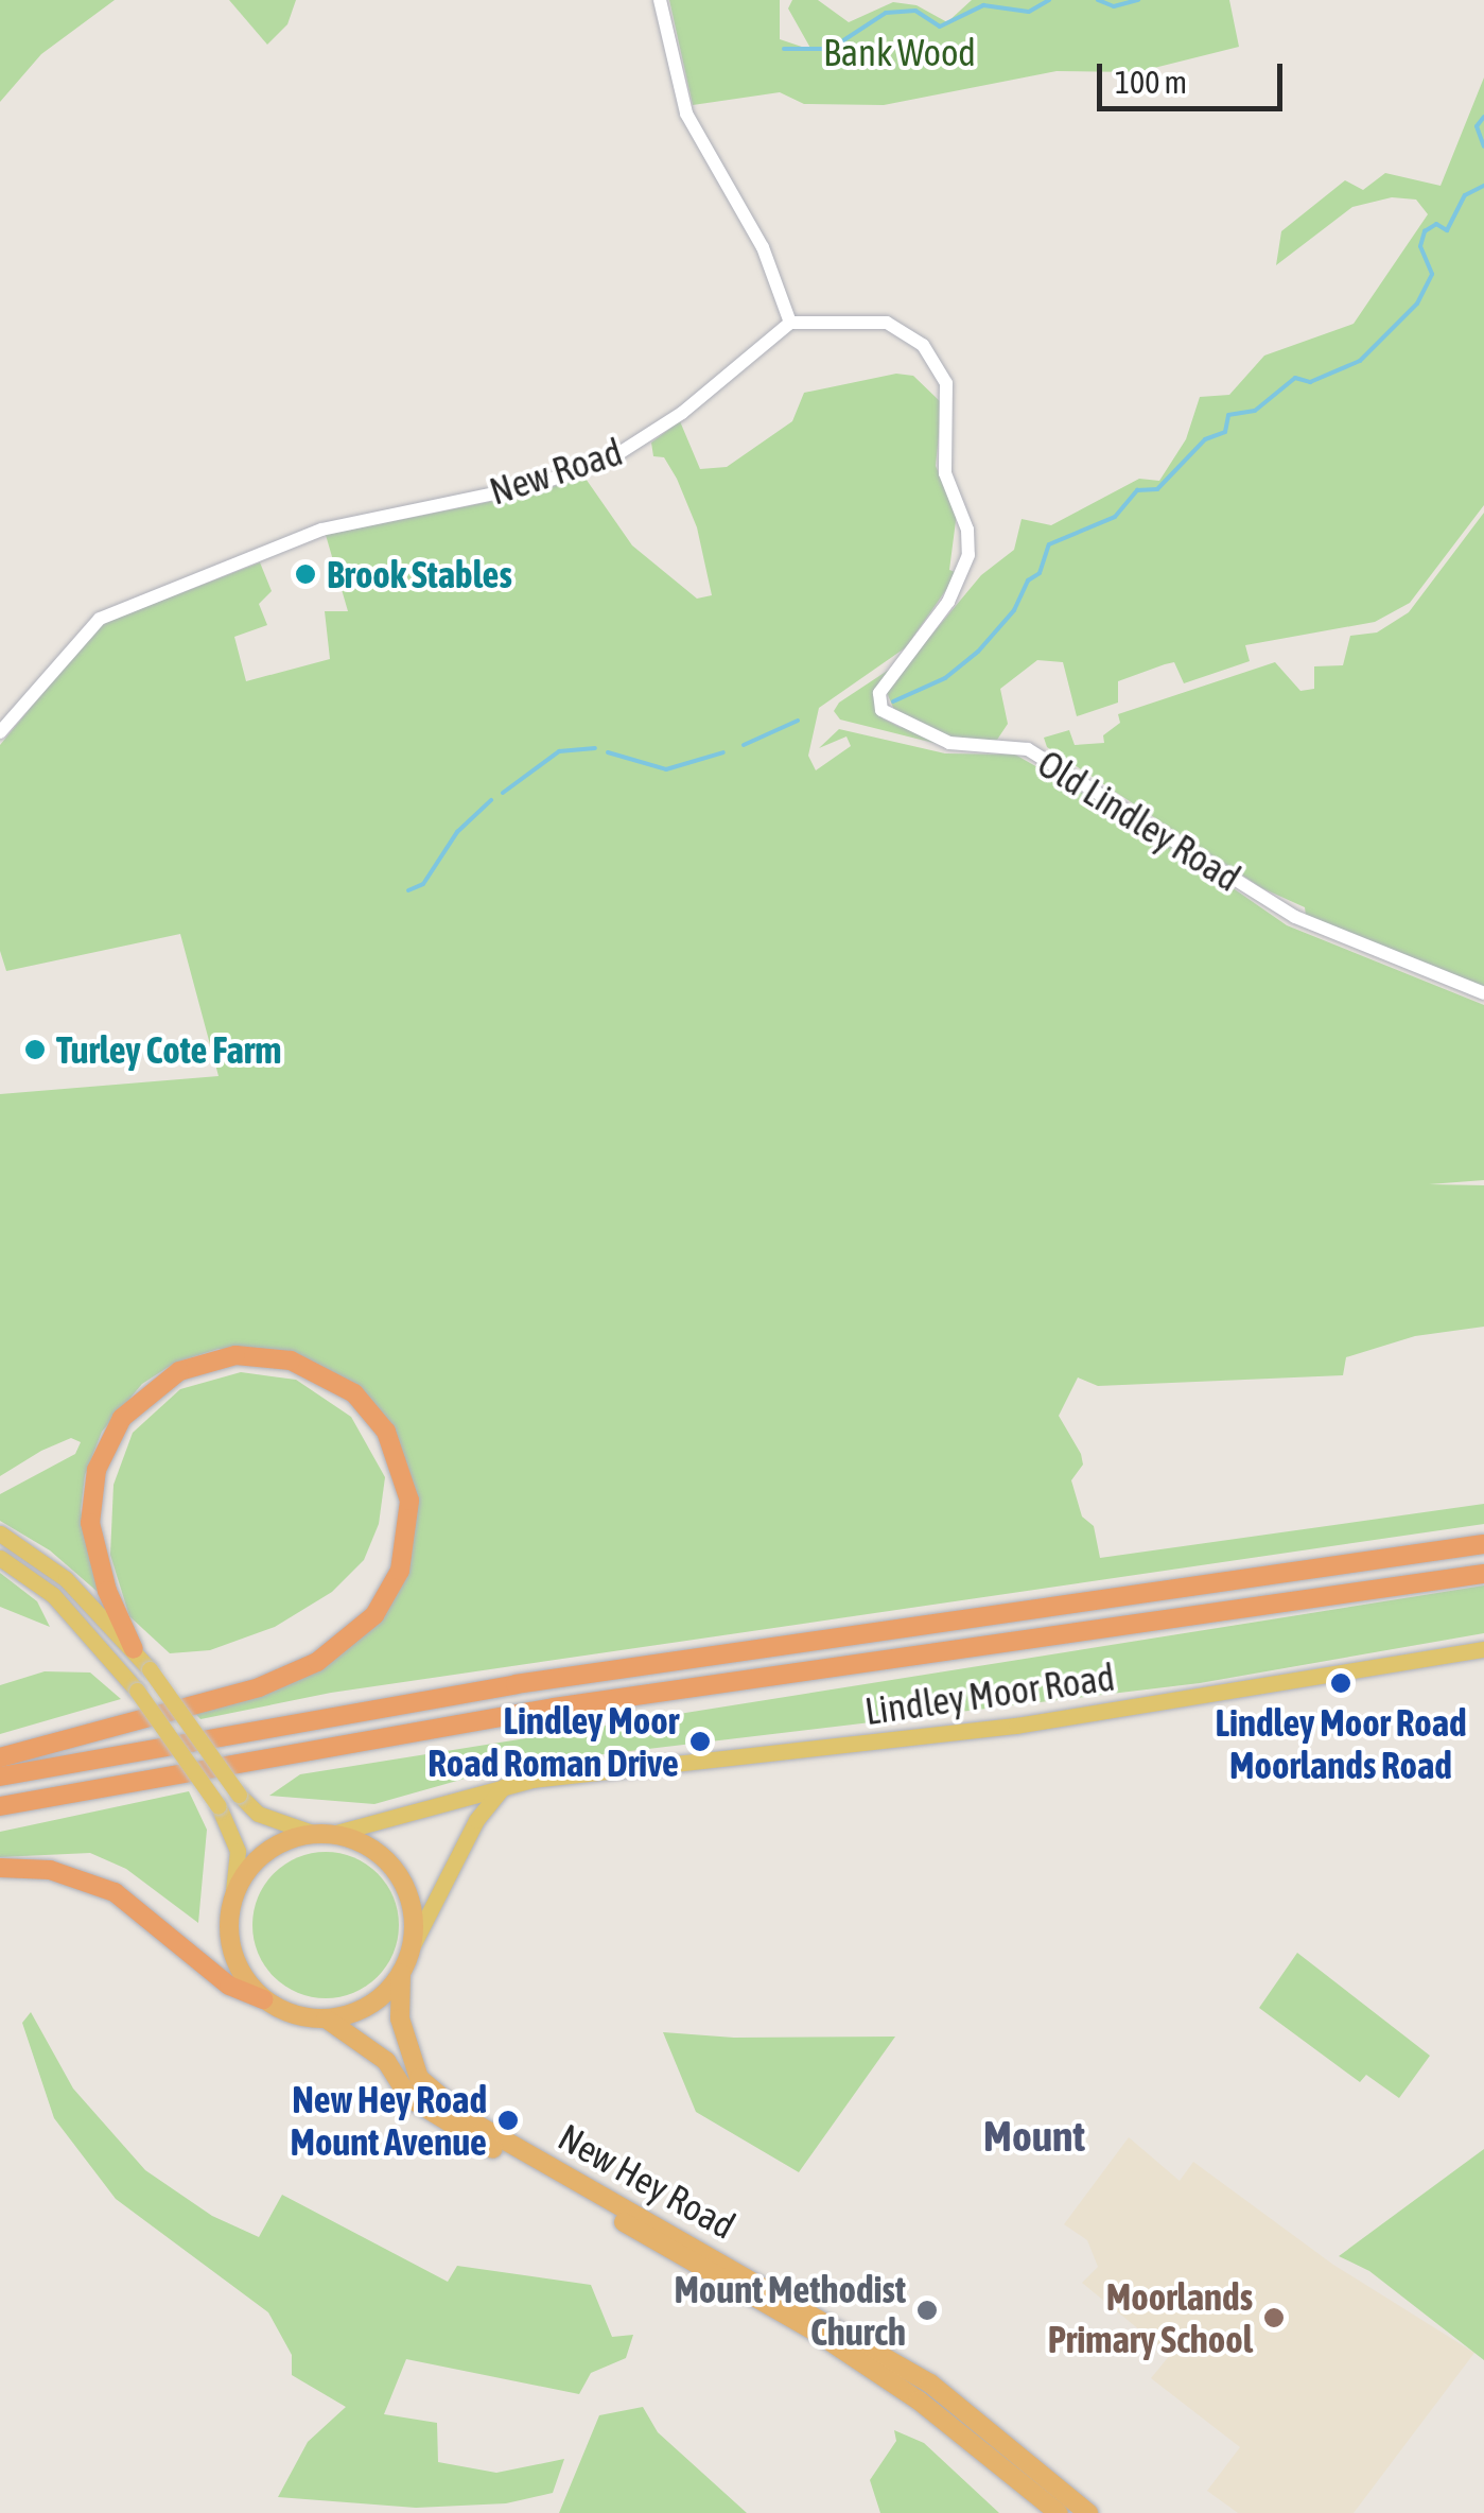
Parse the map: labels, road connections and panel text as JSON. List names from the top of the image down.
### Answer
{
  "streets": {
    "highway": ["New Hey Road"],
    "main road": ["Lindley Moor Road"],
    "street": ["New Road", "Old Lindley Road"]
  },
  "crossings": [
    ["New Road", "Old Lindley Road"],
    ["Lindley Moor Road", "New Hey Road"]
  ],
  "districts": ["Mount"],
  "parks": ["Bank Wood"],
  "places": [
    "Brook Stables",
    "Turley Cote Farm",
    "Lindley Moor Road Moorlands Road",
    "Lindley Moor Road Roman Drive",
    "New Hey Road Mount Avenue",
    "Mount Methodist Church",
    "Moorlands Primary School"
  ],
  "scale_bar": "100 m"
}
